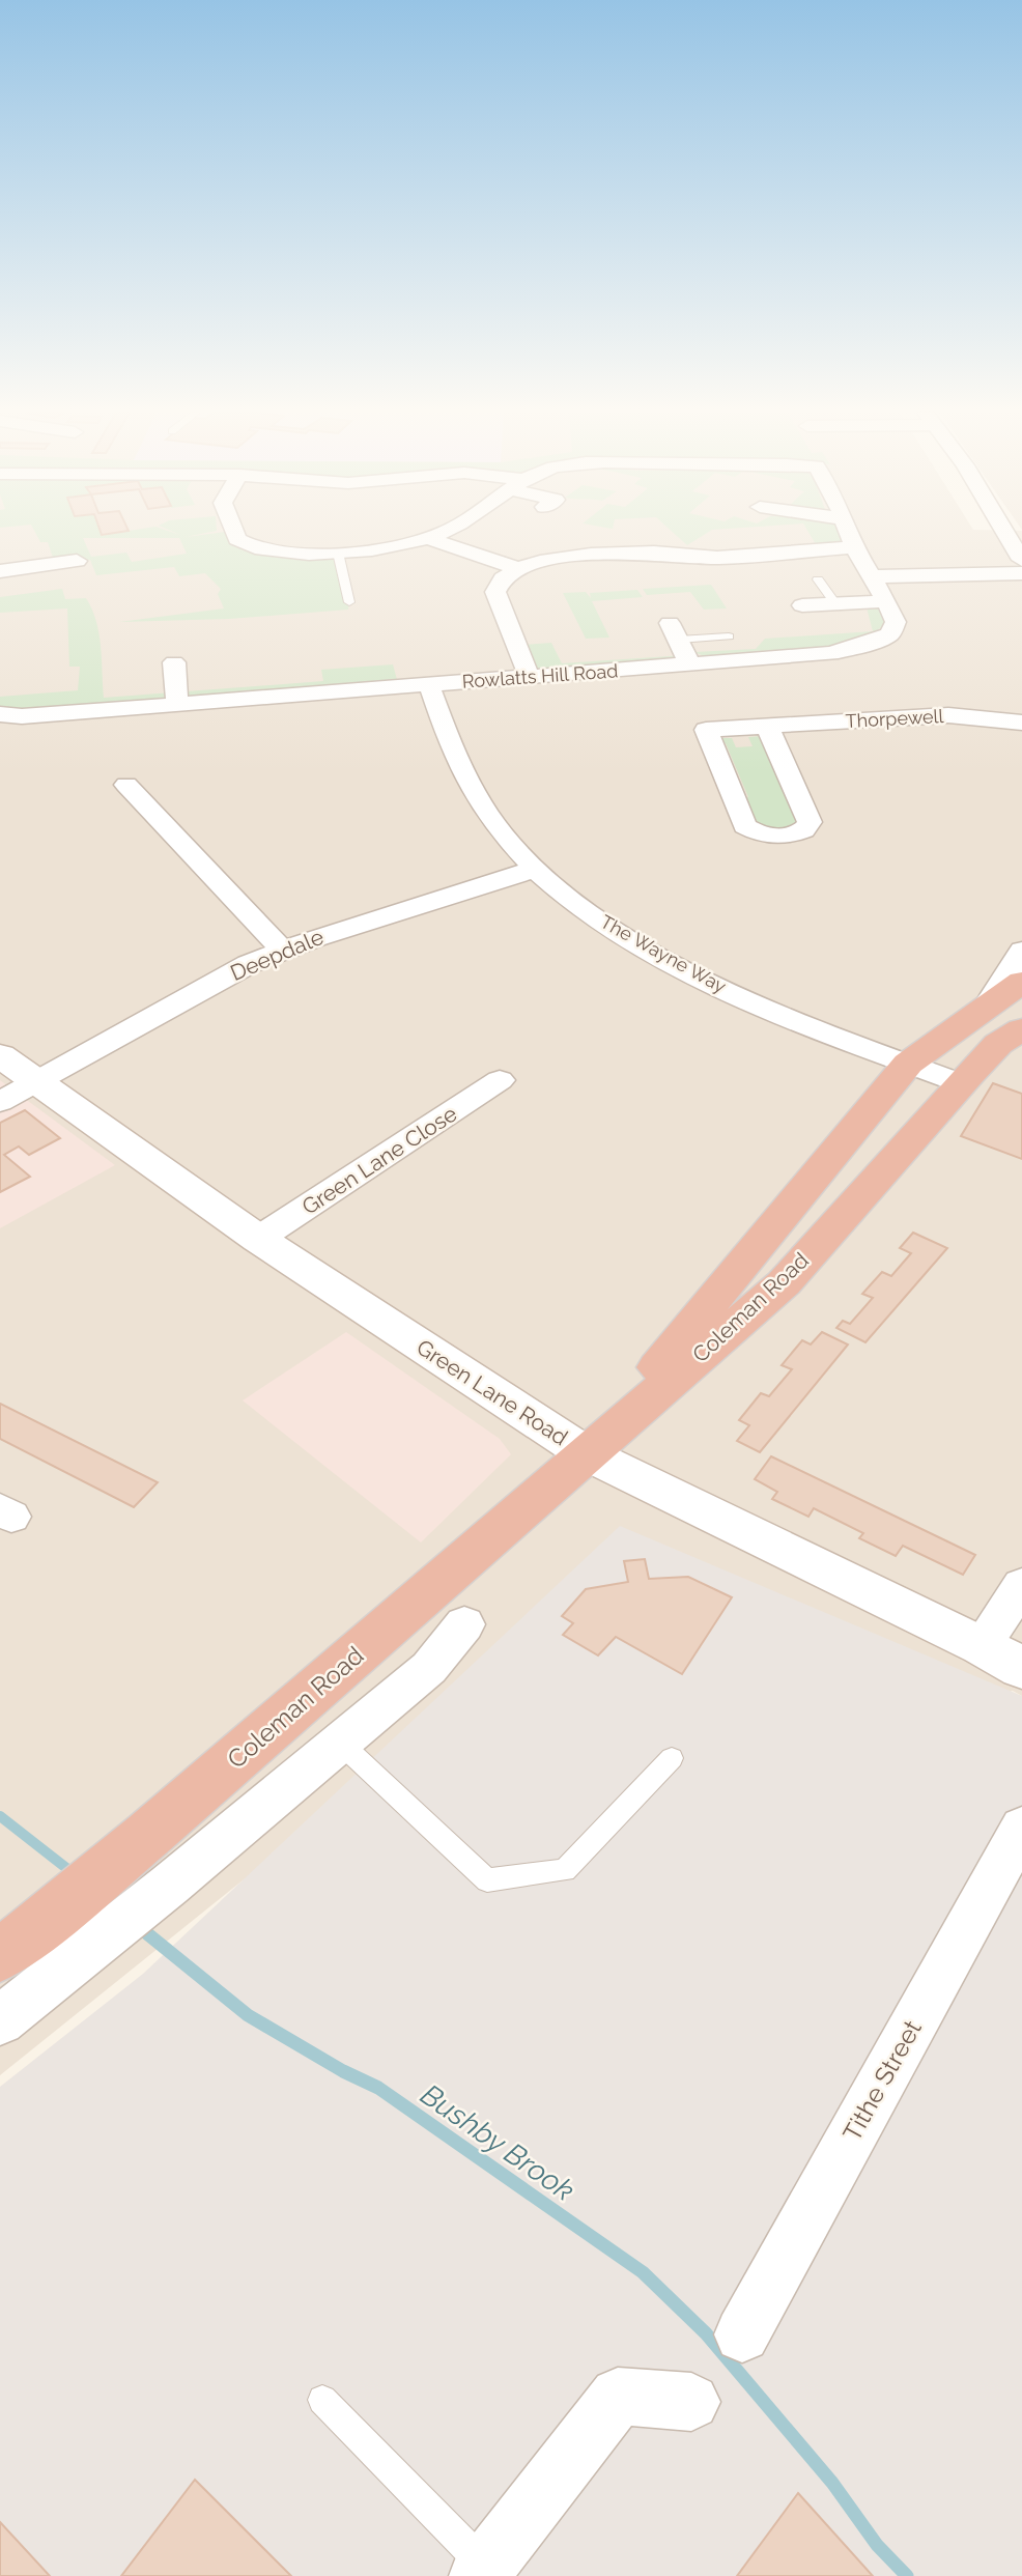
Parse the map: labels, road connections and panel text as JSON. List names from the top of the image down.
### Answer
{
  "streets": {
    "highway": ["Coleman Road"],
    "street": [
      "Rowlatts Hill Road",
      "Thorpewell",
      "The Wayne Way",
      "Deepdale",
      "Green Lane Close",
      "Green Lane Road",
      "Tithe Street"
    ]
  },
  "crossings": [
    ["Rowlatts Hill Road", "The Wayne Way"],
    ["The Wayne Way", "Deepdale"],
    ["The Wayne Way", "Coleman Road"],
    ["Deepdale", "Green Lane Road"],
    ["Green Lane Close", "Green Lane Road"],
    ["Coleman Road", "Green Lane Road"]
  ],
  "water": ["Bushby Brook"]
}
